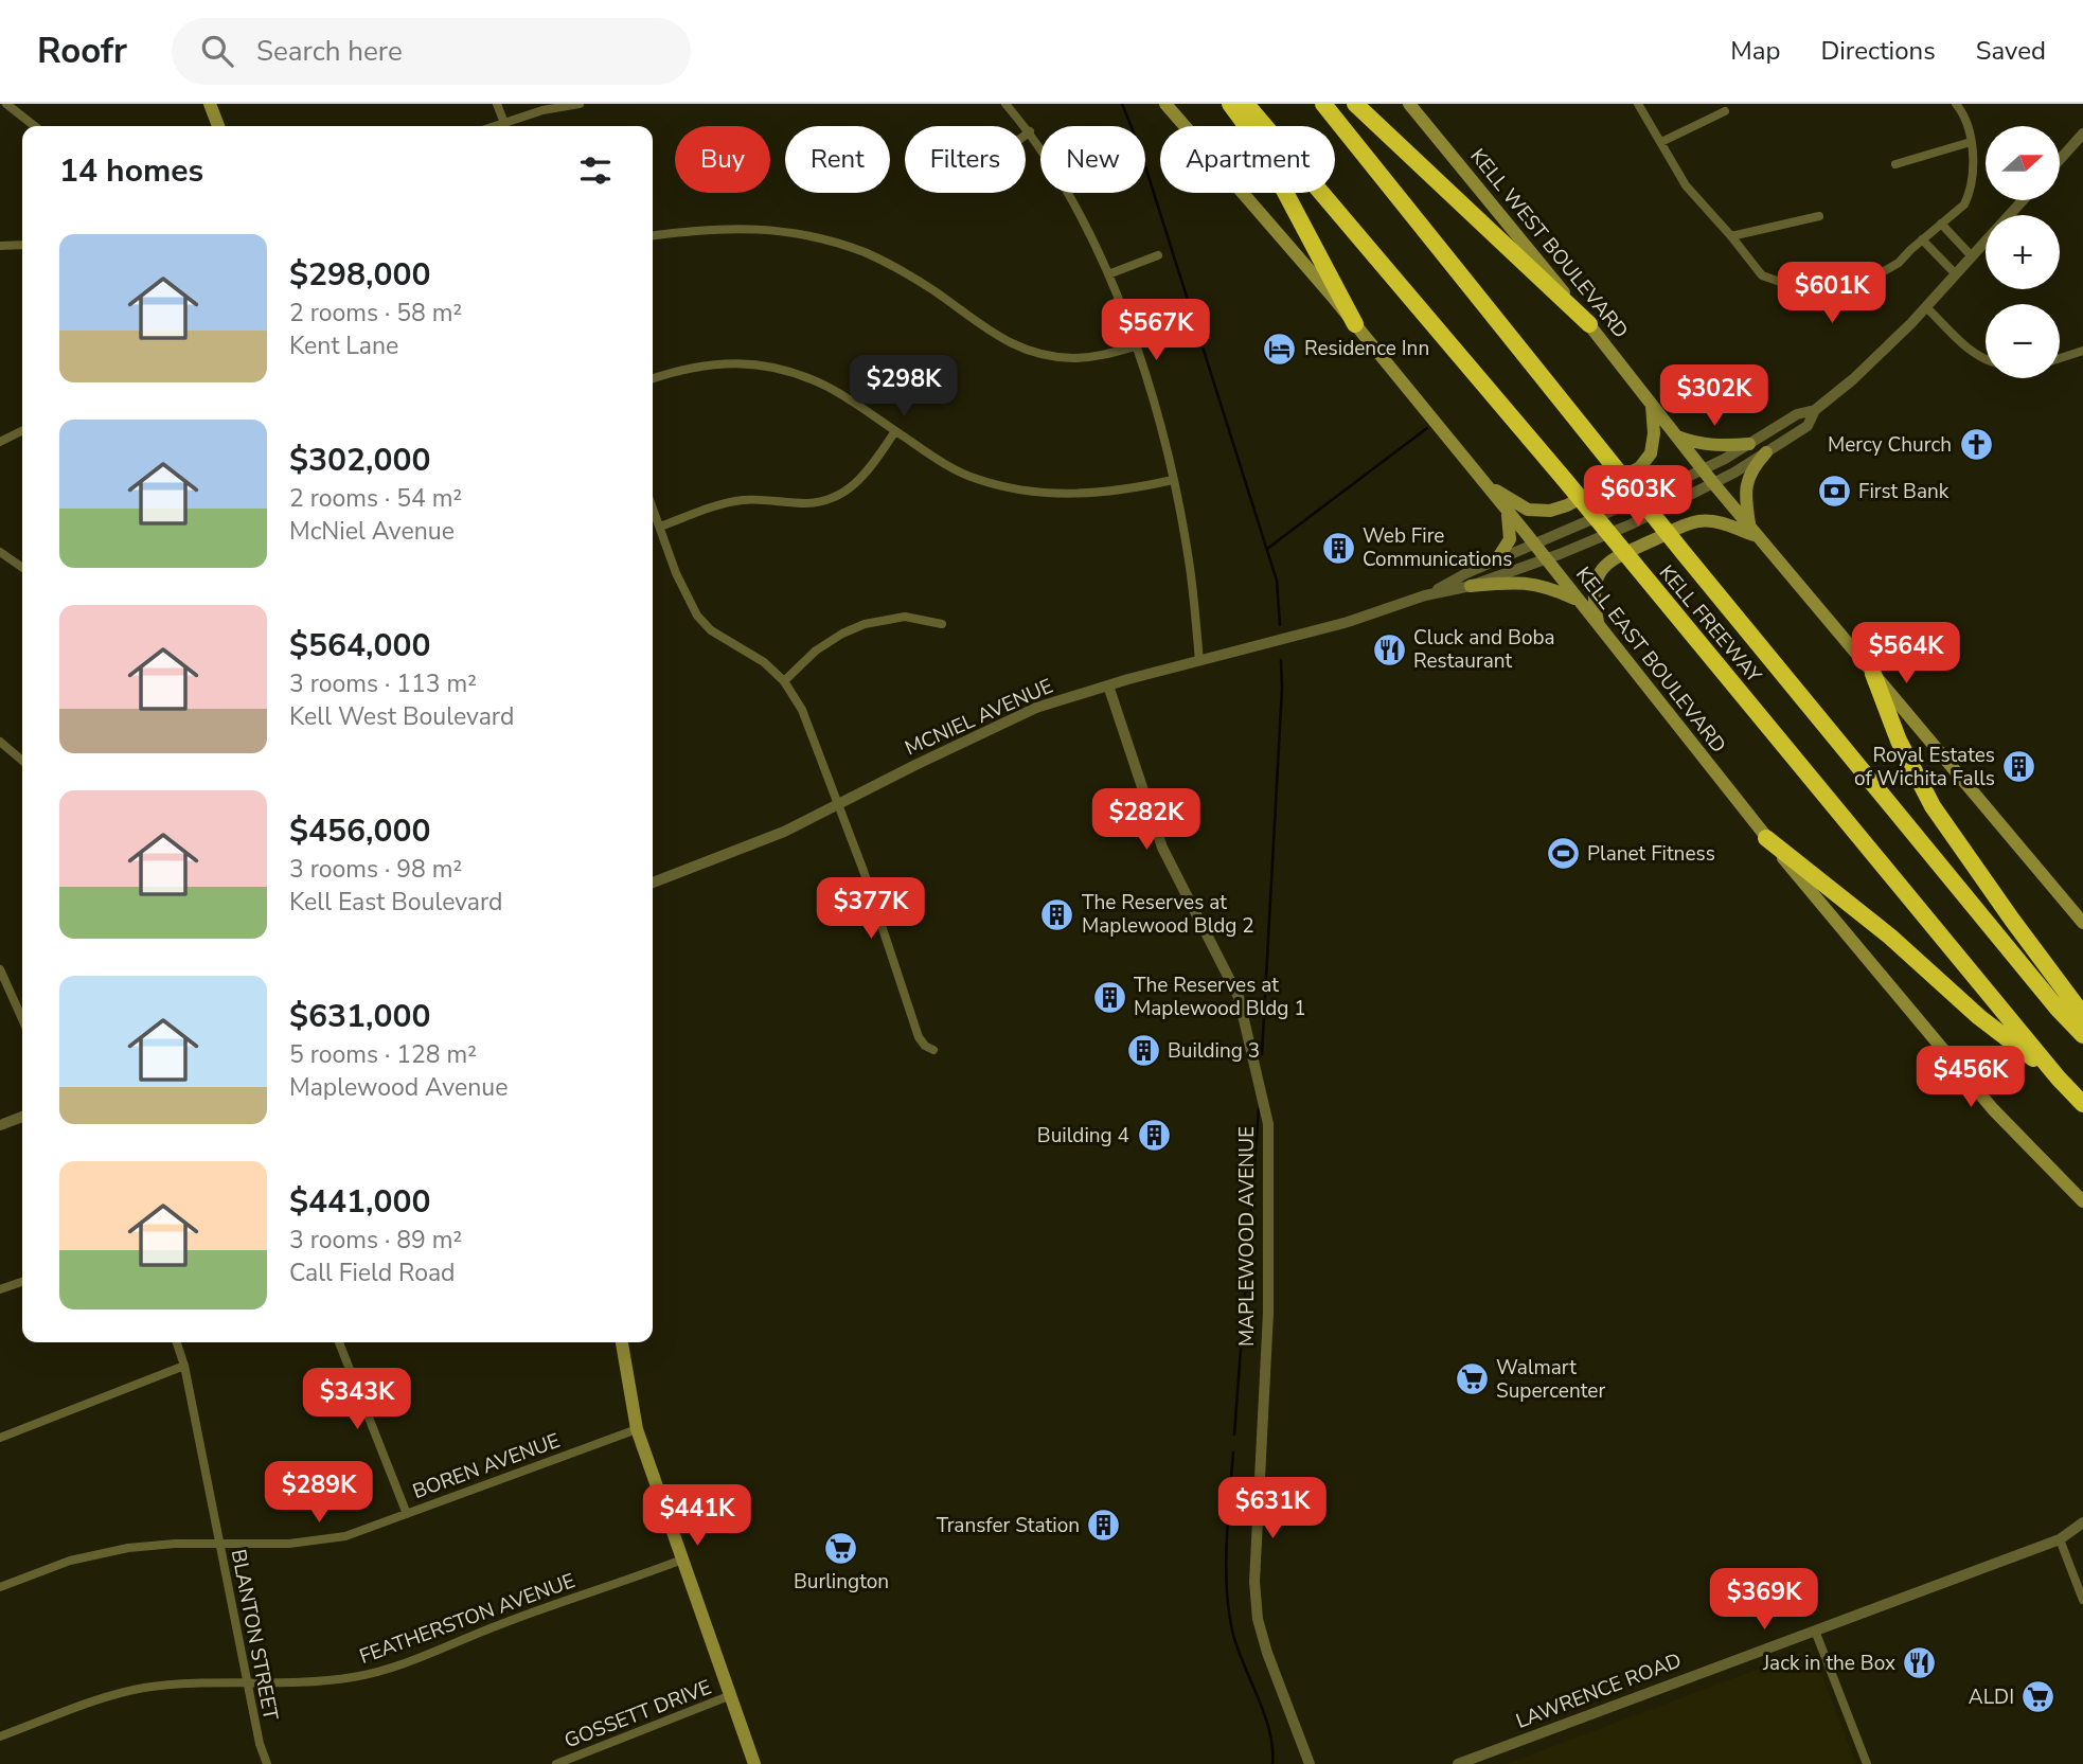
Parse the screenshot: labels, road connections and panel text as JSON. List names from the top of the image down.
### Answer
{
  "streets": {
    "highway": ["KELL FREEWAY"],
    "main road": ["KELL WEST BOULEVARD", "KELL EAST BOULEVARD"],
    "street": [
      "MCNIEL AVENUE",
      "MAPLEWOOD AVENUE",
      "BOREN AVENUE",
      "FEATHERSTON AVENUE",
      "BLANTON STREET",
      "LAWRENCE ROAD",
      "GOSSETT DRIVE"
    ]
  },
  "crossings": [
    ["KELL WEST BOULEVARD", "MCNIEL AVENUE"],
    ["KELL EAST BOULEVARD", "MCNIEL AVENUE"],
    ["MCNIEL AVENUE", "MAPLEWOOD AVENUE"],
    ["BOREN AVENUE", "BLANTON STREET"],
    ["FEATHERSTON AVENUE", "BLANTON STREET"]
  ],
  "places": {
    "hotel": ["Residence Inn"],
    "church": ["Mercy Church"],
    "bank": ["First Bank"],
    "building": [
      "Web Fire Communications",
      "Royal Estates of Wichita Falls",
      "The Reserves at Maplewood Bldg 2",
      "The Reserves at Maplewood Bldg 1",
      "Building 3",
      "Building 4",
      "Transfer Station"
    ],
    "restaurant": ["Cluck and Boba Restaurant", "Jack in the Box"],
    "sports": ["Planet Fitness"],
    "supermarket": ["Walmart Supercenter", "Burlington", "ALDI"]
  },
  "north": "right",
  "page": {
    "header": "Roofr",
    "search": "Search here",
    "nav": ["Map", "Directions", "Saved"],
    "map_buttons": ["+", "−"],
    "chip": [
      "Buy",
      "Rent",
      "Filters",
      "New",
      "Apartment"
    ],
    "heading": "14 homes",
    "list": [
      {
        "name": "$298,000",
        "note": "2 rooms · 58 m² · Kent Lane"
      },
      {
        "name": "$302,000",
        "note": "2 rooms · 54 m² · McNiel Avenue"
      },
      {
        "name": "$564,000",
        "note": "3 rooms · 113 m² · Kell West Boulevard"
      },
      {
        "name": "$456,000",
        "note": "3 rooms · 98 m² · Kell East Boulevard"
      },
      {
        "name": "$631,000",
        "note": "5 rooms · 128 m² · Maplewood Avenue"
      },
      {
        "name": "$441,000",
        "note": "3 rooms · 89 m² · Call Field Road"
      }
    ],
    "price": [
      "$601K",
      "$567K",
      "$298K",
      "$302K",
      "$603K",
      "$564K",
      "$282K",
      "$377K",
      "$456K",
      "$343K",
      "$289K",
      "$631K",
      "$441K",
      "$369K"
    ]
  }
}
